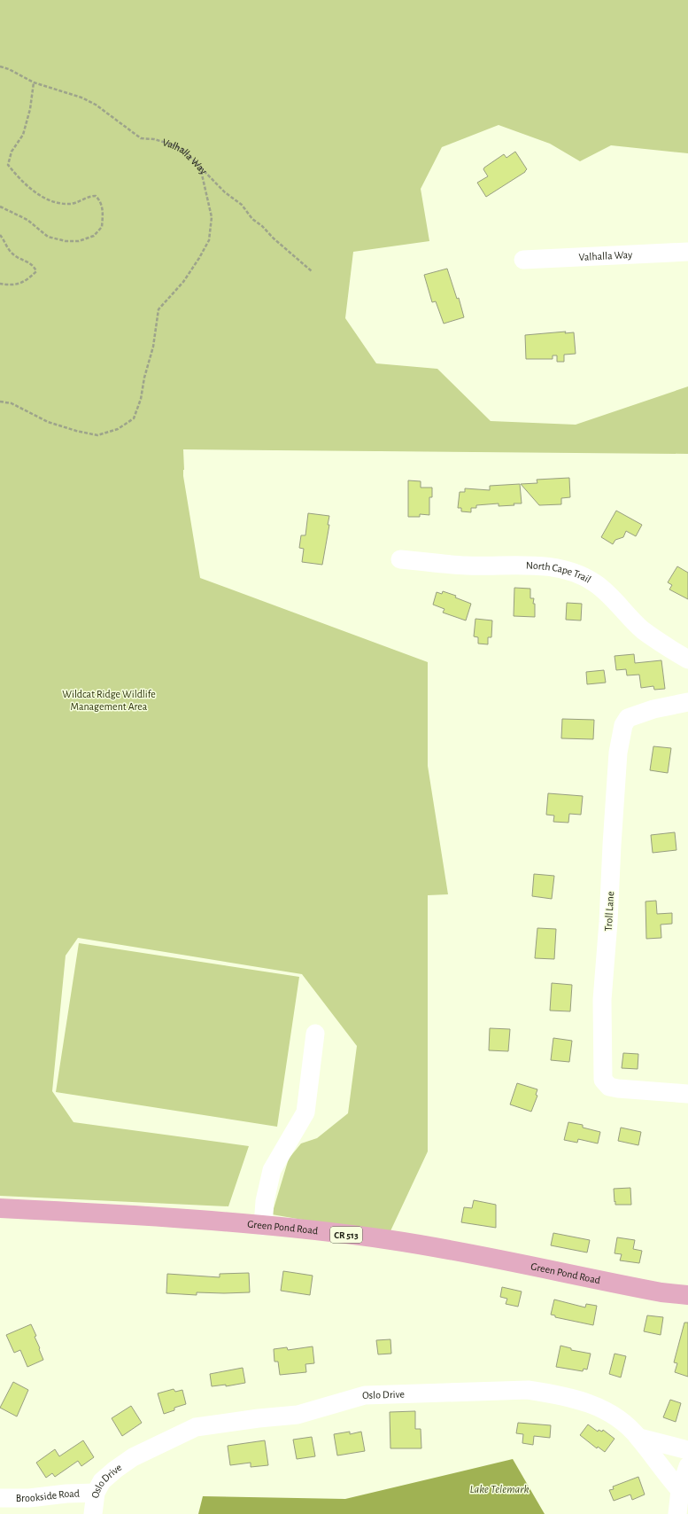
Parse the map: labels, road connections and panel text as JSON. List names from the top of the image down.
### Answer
{
  "streets": {
    "main road": ["Green Pond Road", "CR 513"],
    "street": [
      "Valhalla Way",
      "North Cape Trail",
      "Troll Lane",
      "Oslo Drive",
      "Brookside Road"
    ]
  },
  "crossings": [
    ["Oslo Drive", "Brookside Road"]
  ],
  "water": ["Lake Telemark"],
  "parks": ["Wildcat Ridge Wildlife Management Area"]
}
